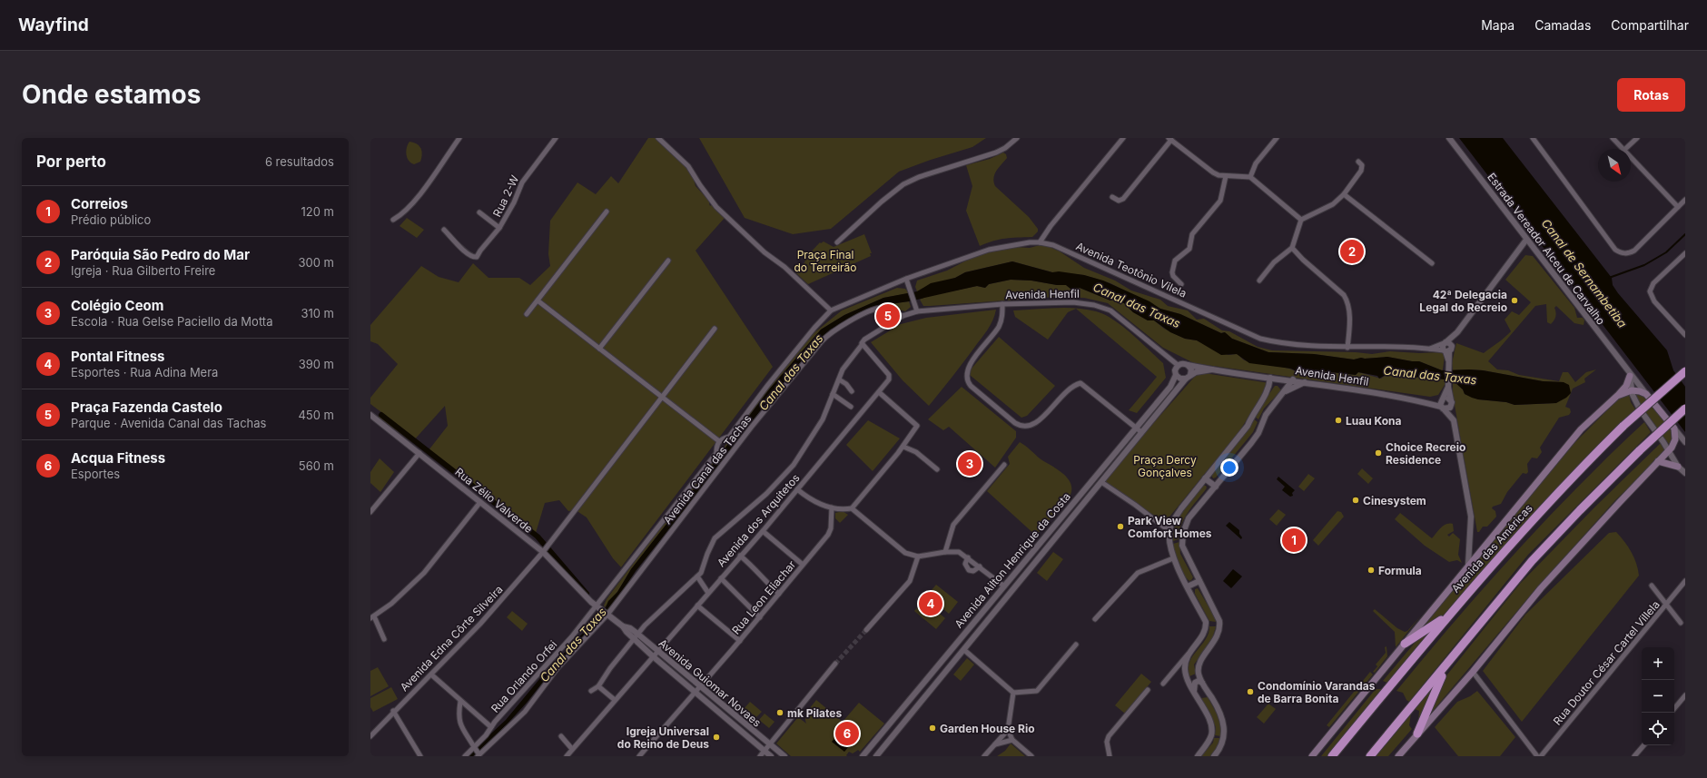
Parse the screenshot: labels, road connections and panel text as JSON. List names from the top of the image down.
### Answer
{
  "streets": {
    "highway": ["Avenida das Américas"],
    "main road": ["Estrada Vereador Alceu de Carvalho"],
    "street": [
      "Rua 2-W",
      "Avenida Teotônio Vilela",
      "Avenida Henfil",
      "Avenida Canal das Tachas",
      "Rua Zélio Valverde",
      "Avenida dos Arquitetos",
      "Avenida Ailton Henrique da Costa",
      "Rua Leon Eliachar",
      "Avenida Edna Côrte Silveira",
      "Rua Doutor César Cartel Villela",
      "Rua Orlando Orfei",
      "Avenida Guiomar Novaes"
    ]
  },
  "crossings": [
    ["Estrada Vereador Alceu de Carvalho", "Avenida Teotônio Vilela"],
    ["Avenida Henfil", "Avenida Ailton Henrique da Costa"],
    ["Avenida Canal das Tachas", "Rua Orlando Orfei"],
    ["Avenida Canal das Tachas", "Avenida Guiomar Novaes"],
    ["Rua Zélio Valverde", "Avenida Edna Côrte Silveira"],
    ["Rua Zélio Valverde", "Rua Orlando Orfei"],
    ["Rua Zélio Valverde", "Avenida Guiomar Novaes"],
    ["Avenida dos Arquitetos", "Avenida Guiomar Novaes"],
    ["Rua Leon Eliachar", "Avenida Guiomar Novaes"],
    ["Rua Orlando Orfei", "Avenida Guiomar Novaes"]
  ],
  "water": ["Canal de Sernambetiba", "Canal das Taxas"],
  "parks": ["Praça Final do Terreirão", "Praça Dercy Gonçalves"],
  "places": [
    "42ª Delegacia Legal do Recreio",
    "Luau Kona",
    "Choice Recreio Residence",
    "Cinesystem",
    "Park View Comfort Homes",
    "Formula",
    "Condomínio Varandas de Barra Bonita",
    "mk Pilates",
    "Garden House Rio",
    "Igreja Universal do Reino de Deus"
  ],
  "north": "bottom right",
  "page": {
    "header": "Wayfind",
    "nav": ["Mapa", "Camadas", "Compartilhar"],
    "buttons": "Rotas",
    "title": "Onde estamos",
    "heading": ["Por perto", "6 resultados"],
    "list": [
      {
        "mark": "1",
        "name": "Correios",
        "note": "Prédio público",
        "value": "120 m"
      },
      {
        "mark": "2",
        "name": "Paróquia São Pedro do Mar",
        "note": "Igreja · Rua Gilberto Freire",
        "value": "300 m"
      },
      {
        "mark": "3",
        "name": "Colégio Ceom",
        "note": "Escola · Rua Gelse Paciello da Motta",
        "value": "310 m"
      },
      {
        "mark": "4",
        "name": "Pontal Fitness",
        "note": "Esportes · Rua Adina Mera",
        "value": "390 m"
      },
      {
        "mark": "5",
        "name": "Praça Fazenda Castelo",
        "note": "Parque · Avenida Canal das Tachas",
        "value": "450 m"
      },
      {
        "mark": "6",
        "name": "Acqua Fitness",
        "note": "Esportes",
        "value": "560 m"
      }
    ],
    "pins": [
      "2",
      "5",
      "3",
      "1",
      "4",
      "6"
    ],
    "map_buttons": ["+", "−"]
  }
}
